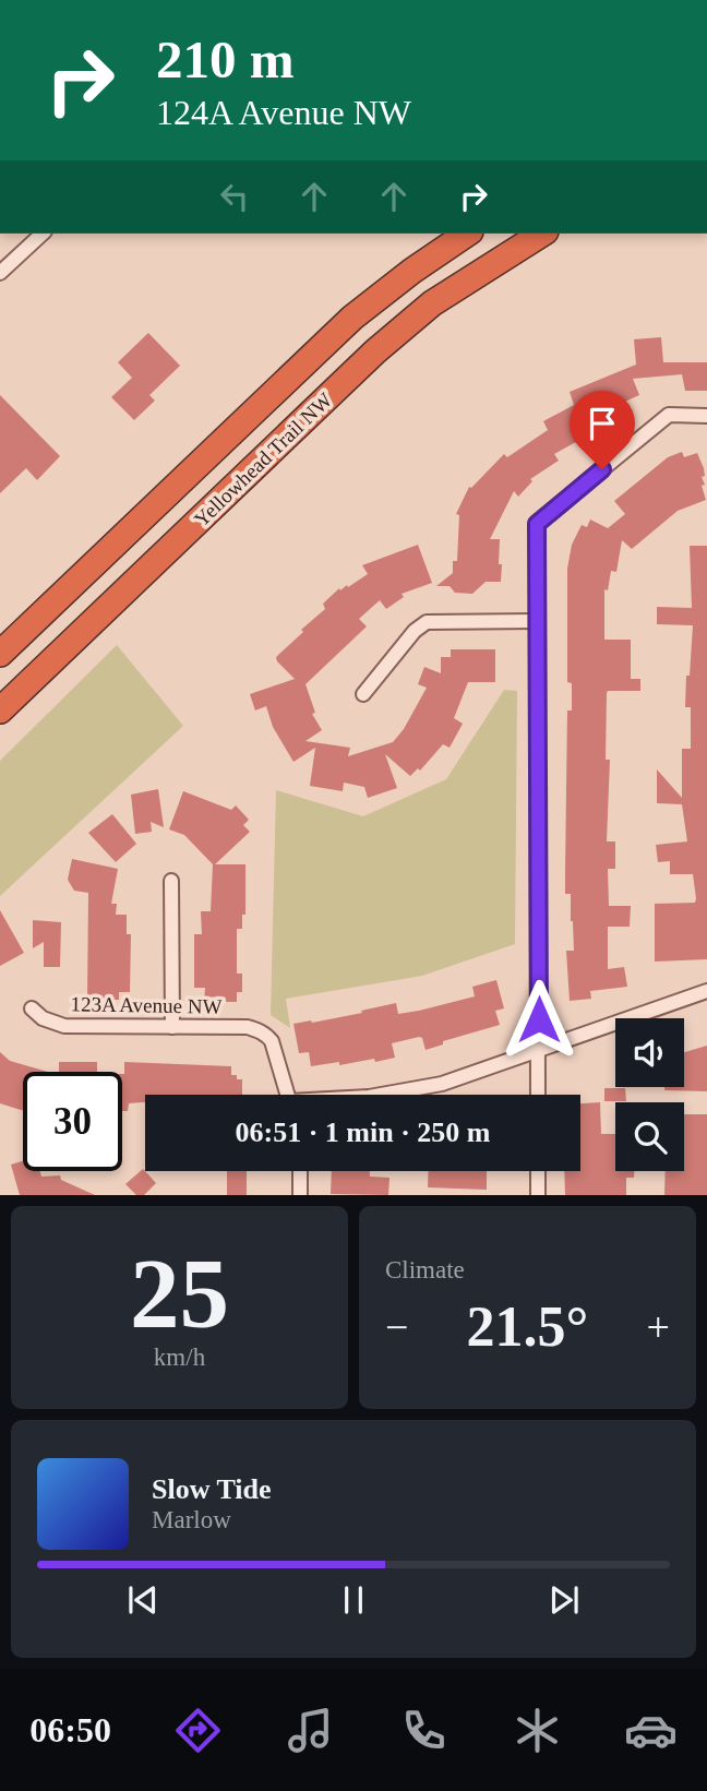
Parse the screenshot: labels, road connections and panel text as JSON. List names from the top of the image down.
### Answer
{
  "streets": {
    "highway": ["Yellowhead Trail NW"],
    "street": ["123A Avenue NW"]
  },
  "page": {
    "turn": ["210 m", "124A Avenue NW"],
    "limit": "30",
    "trip": "06:51 · 1 min · 250 m",
    "tile": [
      ["25", "km/h"],
      "Climate"
    ],
    "heat": ["−", "21.5°", "+"],
    "song": ["Slow Tide", "Marlow"],
    "tabs": "06:50"
  }
}
